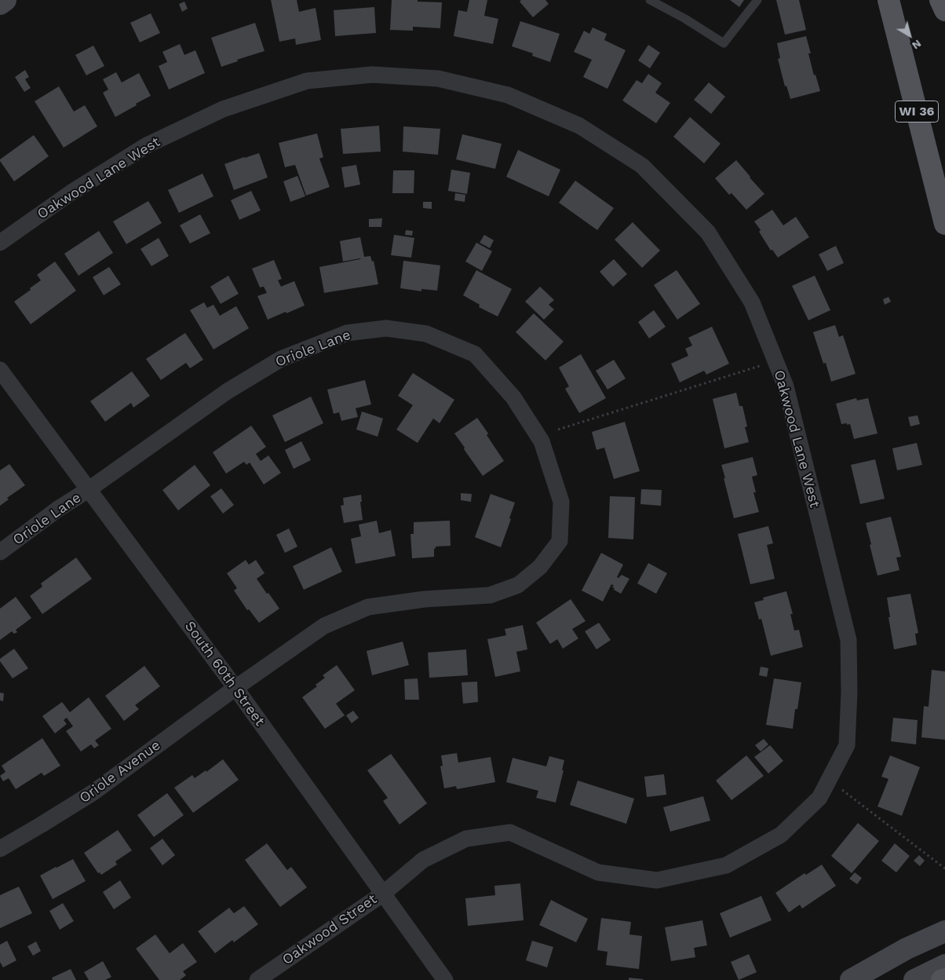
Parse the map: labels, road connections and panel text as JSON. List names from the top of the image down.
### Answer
{
  "streets": {
    "main road": ["WI 36"],
    "street": [
      "Oakwood Lane West",
      "Oriole Lane",
      "South 60th Street",
      "Oriole Avenue",
      "Oakwood Street"
    ]
  },
  "crossings": [
    ["Oakwood Lane West", "South 60th Street"],
    ["Oakwood Lane West", "Oakwood Street"],
    ["Oriole Lane", "South 60th Street"],
    ["Oriole Lane", "Oriole Avenue"],
    ["South 60th Street", "Oriole Avenue"],
    ["South 60th Street", "Oakwood Street"]
  ],
  "north": "bottom right"
}
